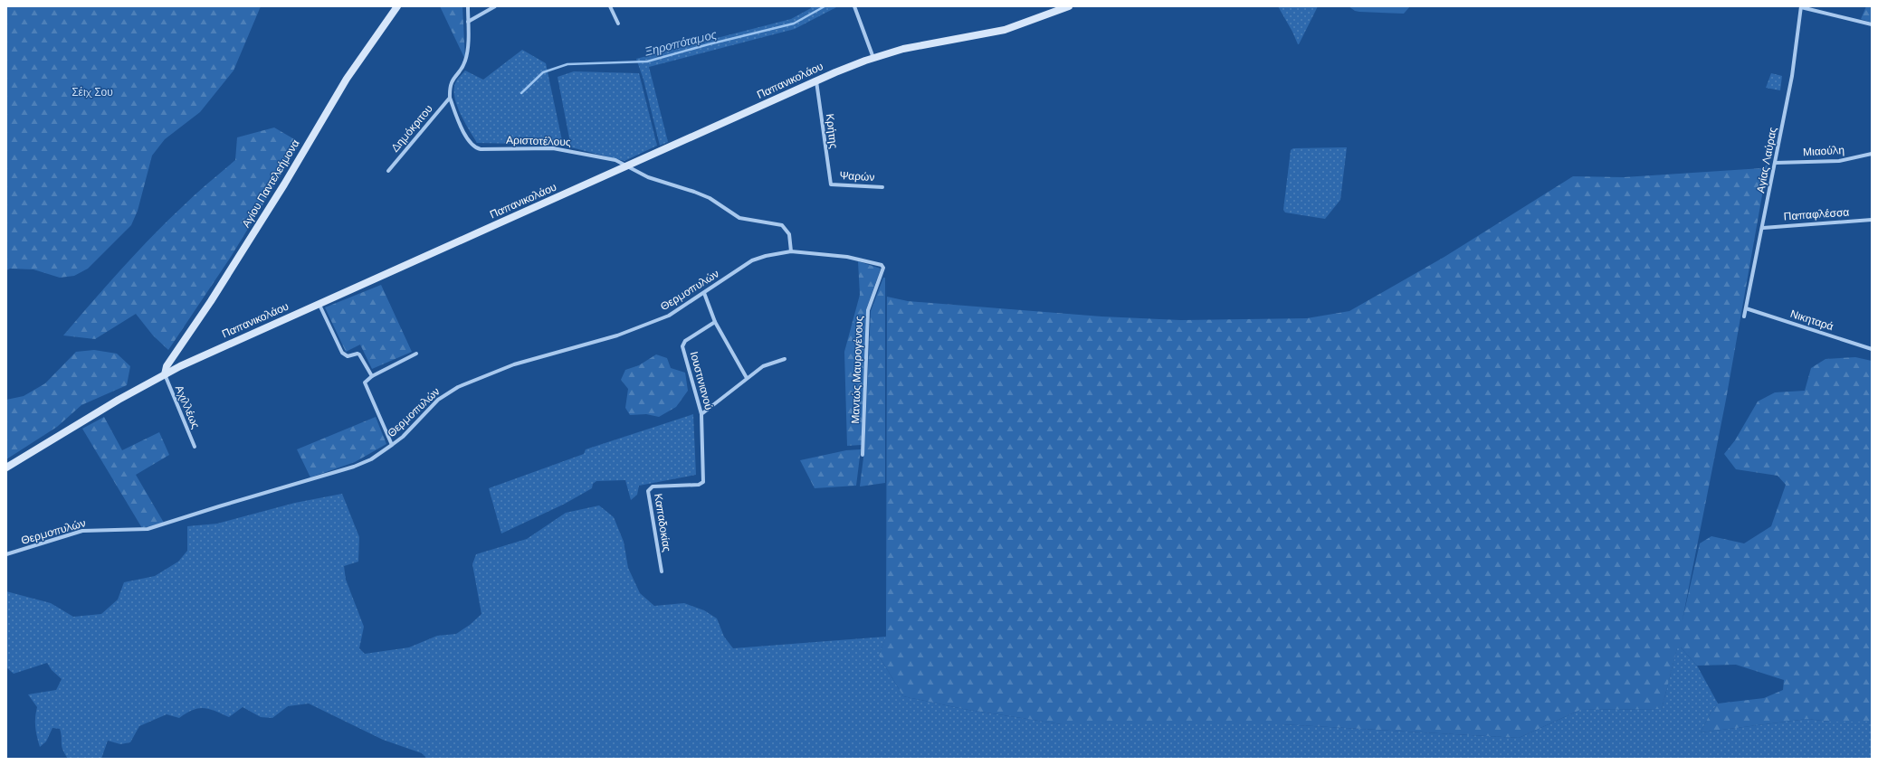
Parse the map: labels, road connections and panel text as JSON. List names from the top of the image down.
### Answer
{
  "streets": {
    "main road": ["Παπανικολάου", "Αγίου Παντελεήμονα"],
    "street": [
      "Δημόκριτου",
      "Κρήτης",
      "Αριστοτέλους",
      "Μιαούλη",
      "Αγίας Λαύρας",
      "Ψαρών",
      "Παπαφλέσσα",
      "Θερμοπυλών",
      "Νικηταρά",
      "Μαντώς Μαυρογένους",
      "Ιουστινιανού",
      "Αχιλλέως",
      "Καπαδοκίας"
    ]
  },
  "crossings": [
    ["Παπανικολάου", "Κρήτης"],
    ["Παπανικολάου", "Αριστοτέλους"],
    ["Παπανικολάου", "Αγίου Παντελεήμονα"],
    ["Παπανικολάου", "Αχιλλέως"],
    ["Δημόκριτου", "Αριστοτέλους"],
    ["Κρήτης", "Ψαρών"],
    ["Αριστοτέλους", "Θερμοπυλών"],
    ["Μιαούλη", "Αγίας Λαύρας"],
    ["Αγίας Λαύρας", "Παπαφλέσσα"],
    ["Αγίας Λαύρας", "Νικηταρά"],
    ["Αγίου Παντελεήμονα", "Αχιλλέως"],
    ["Θερμοπυλών", "Μαντώς Μαυρογένους"],
    ["Ιουστινιανού", "Καπαδοκίας"]
  ],
  "water": ["Ξηροπόταμος"],
  "parks": ["Σέιχ Σου"]
}
